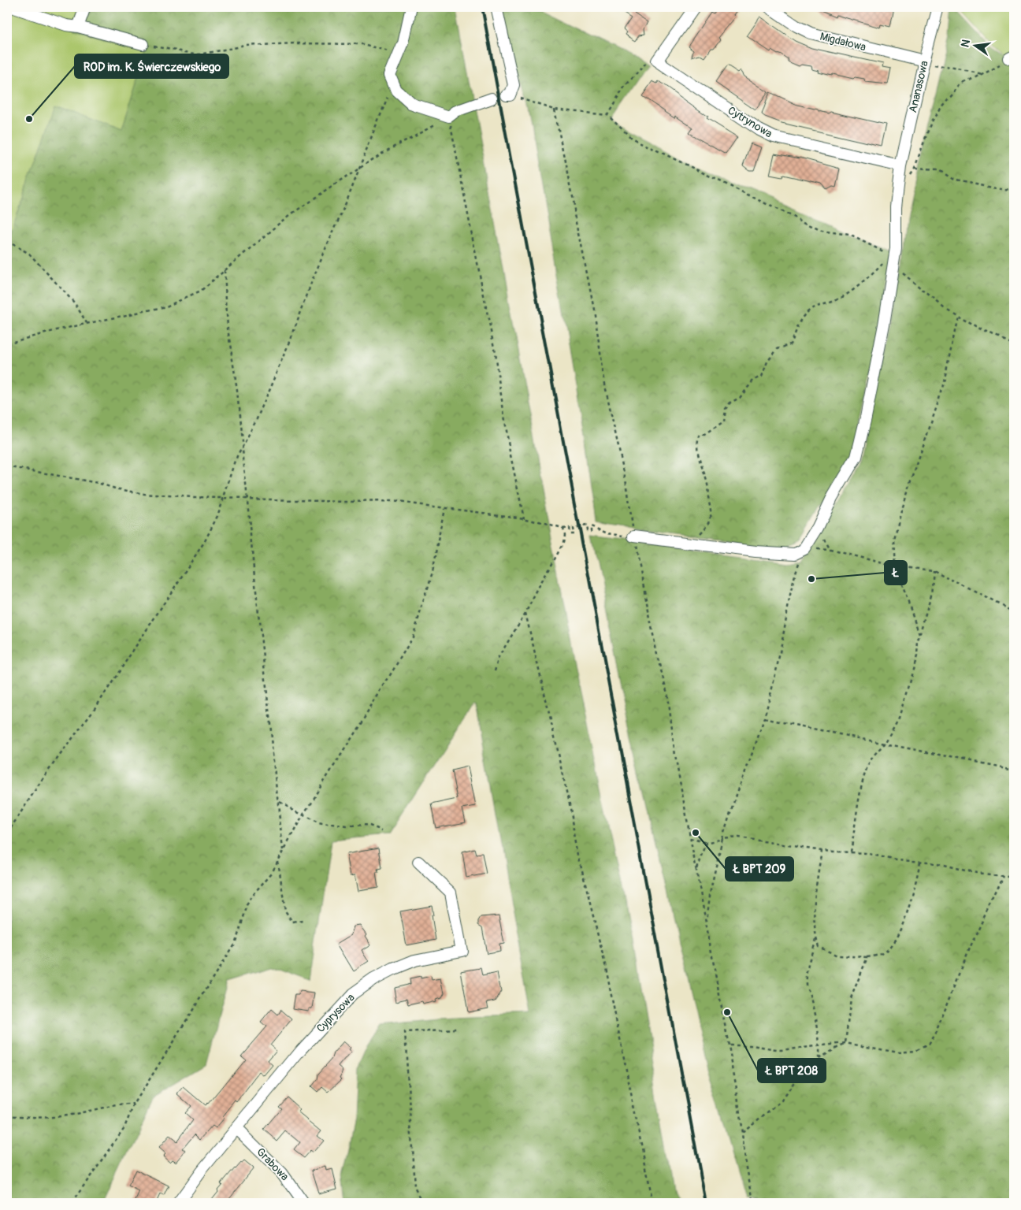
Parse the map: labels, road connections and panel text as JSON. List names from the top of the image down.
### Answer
{
  "streets": {
    "street": [
      "Migdałowa",
      "Ananasowa",
      "Cytrynowa",
      "Cyprysowa",
      "Grabowa"
    ]
  },
  "crossings": [
    ["Migdałowa", "Ananasowa"],
    ["Ananasowa", "Cytrynowa"],
    ["Cyprysowa", "Grabowa"]
  ],
  "places": [
    "ROD im. K. Świerczewskiego",
    "Ł",
    "Ł BPT 209",
    "Ł BPT 208"
  ],
  "north": "left"
}
